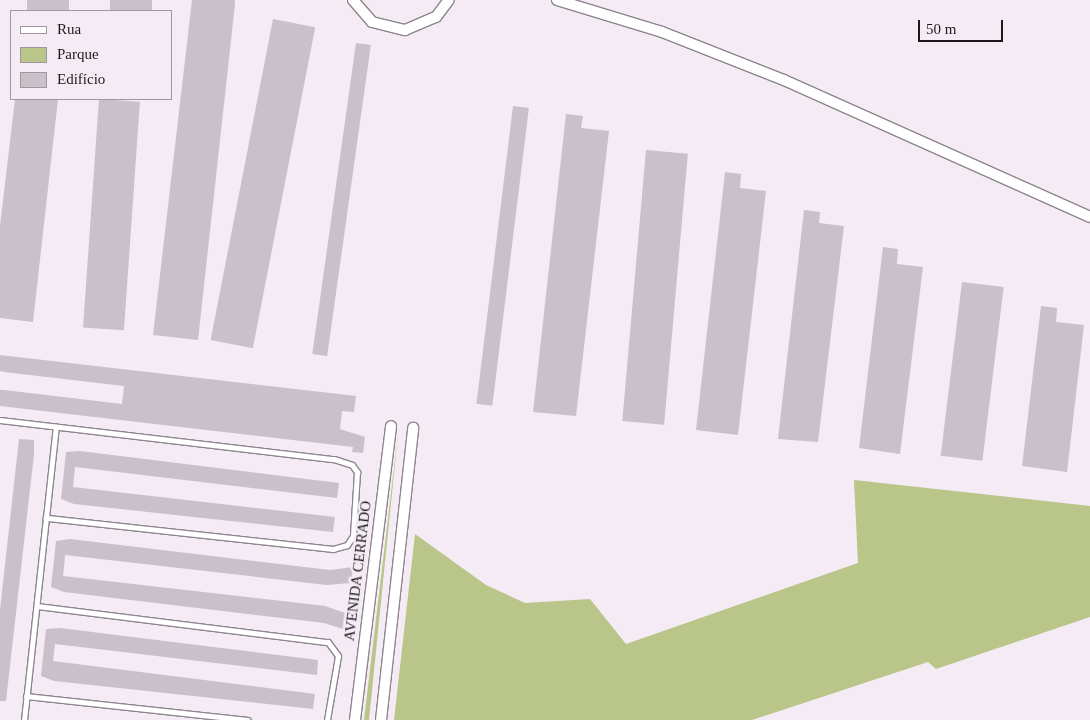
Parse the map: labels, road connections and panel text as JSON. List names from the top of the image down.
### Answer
{
  "streets": {
    "street": ["AVENIDA CERRADO"]
  },
  "legend": ["Rua", "Parque", "Edifício"],
  "scale_bar": "50 m"
}
